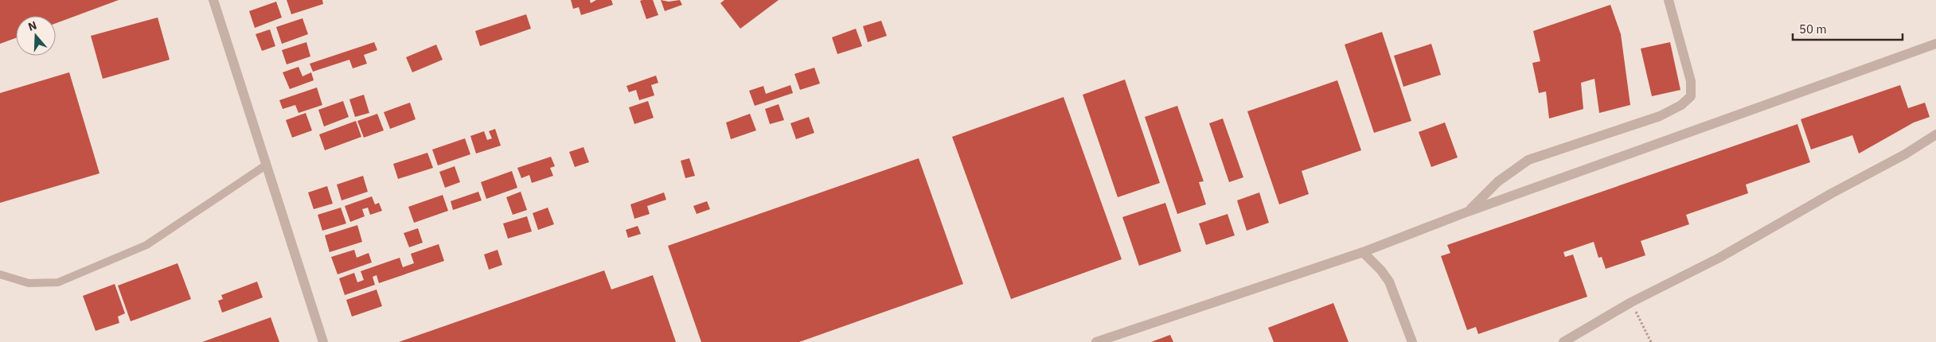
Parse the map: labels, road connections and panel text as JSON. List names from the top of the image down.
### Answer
{
  "scale_bar": "50 m",
  "north": "top"
}
